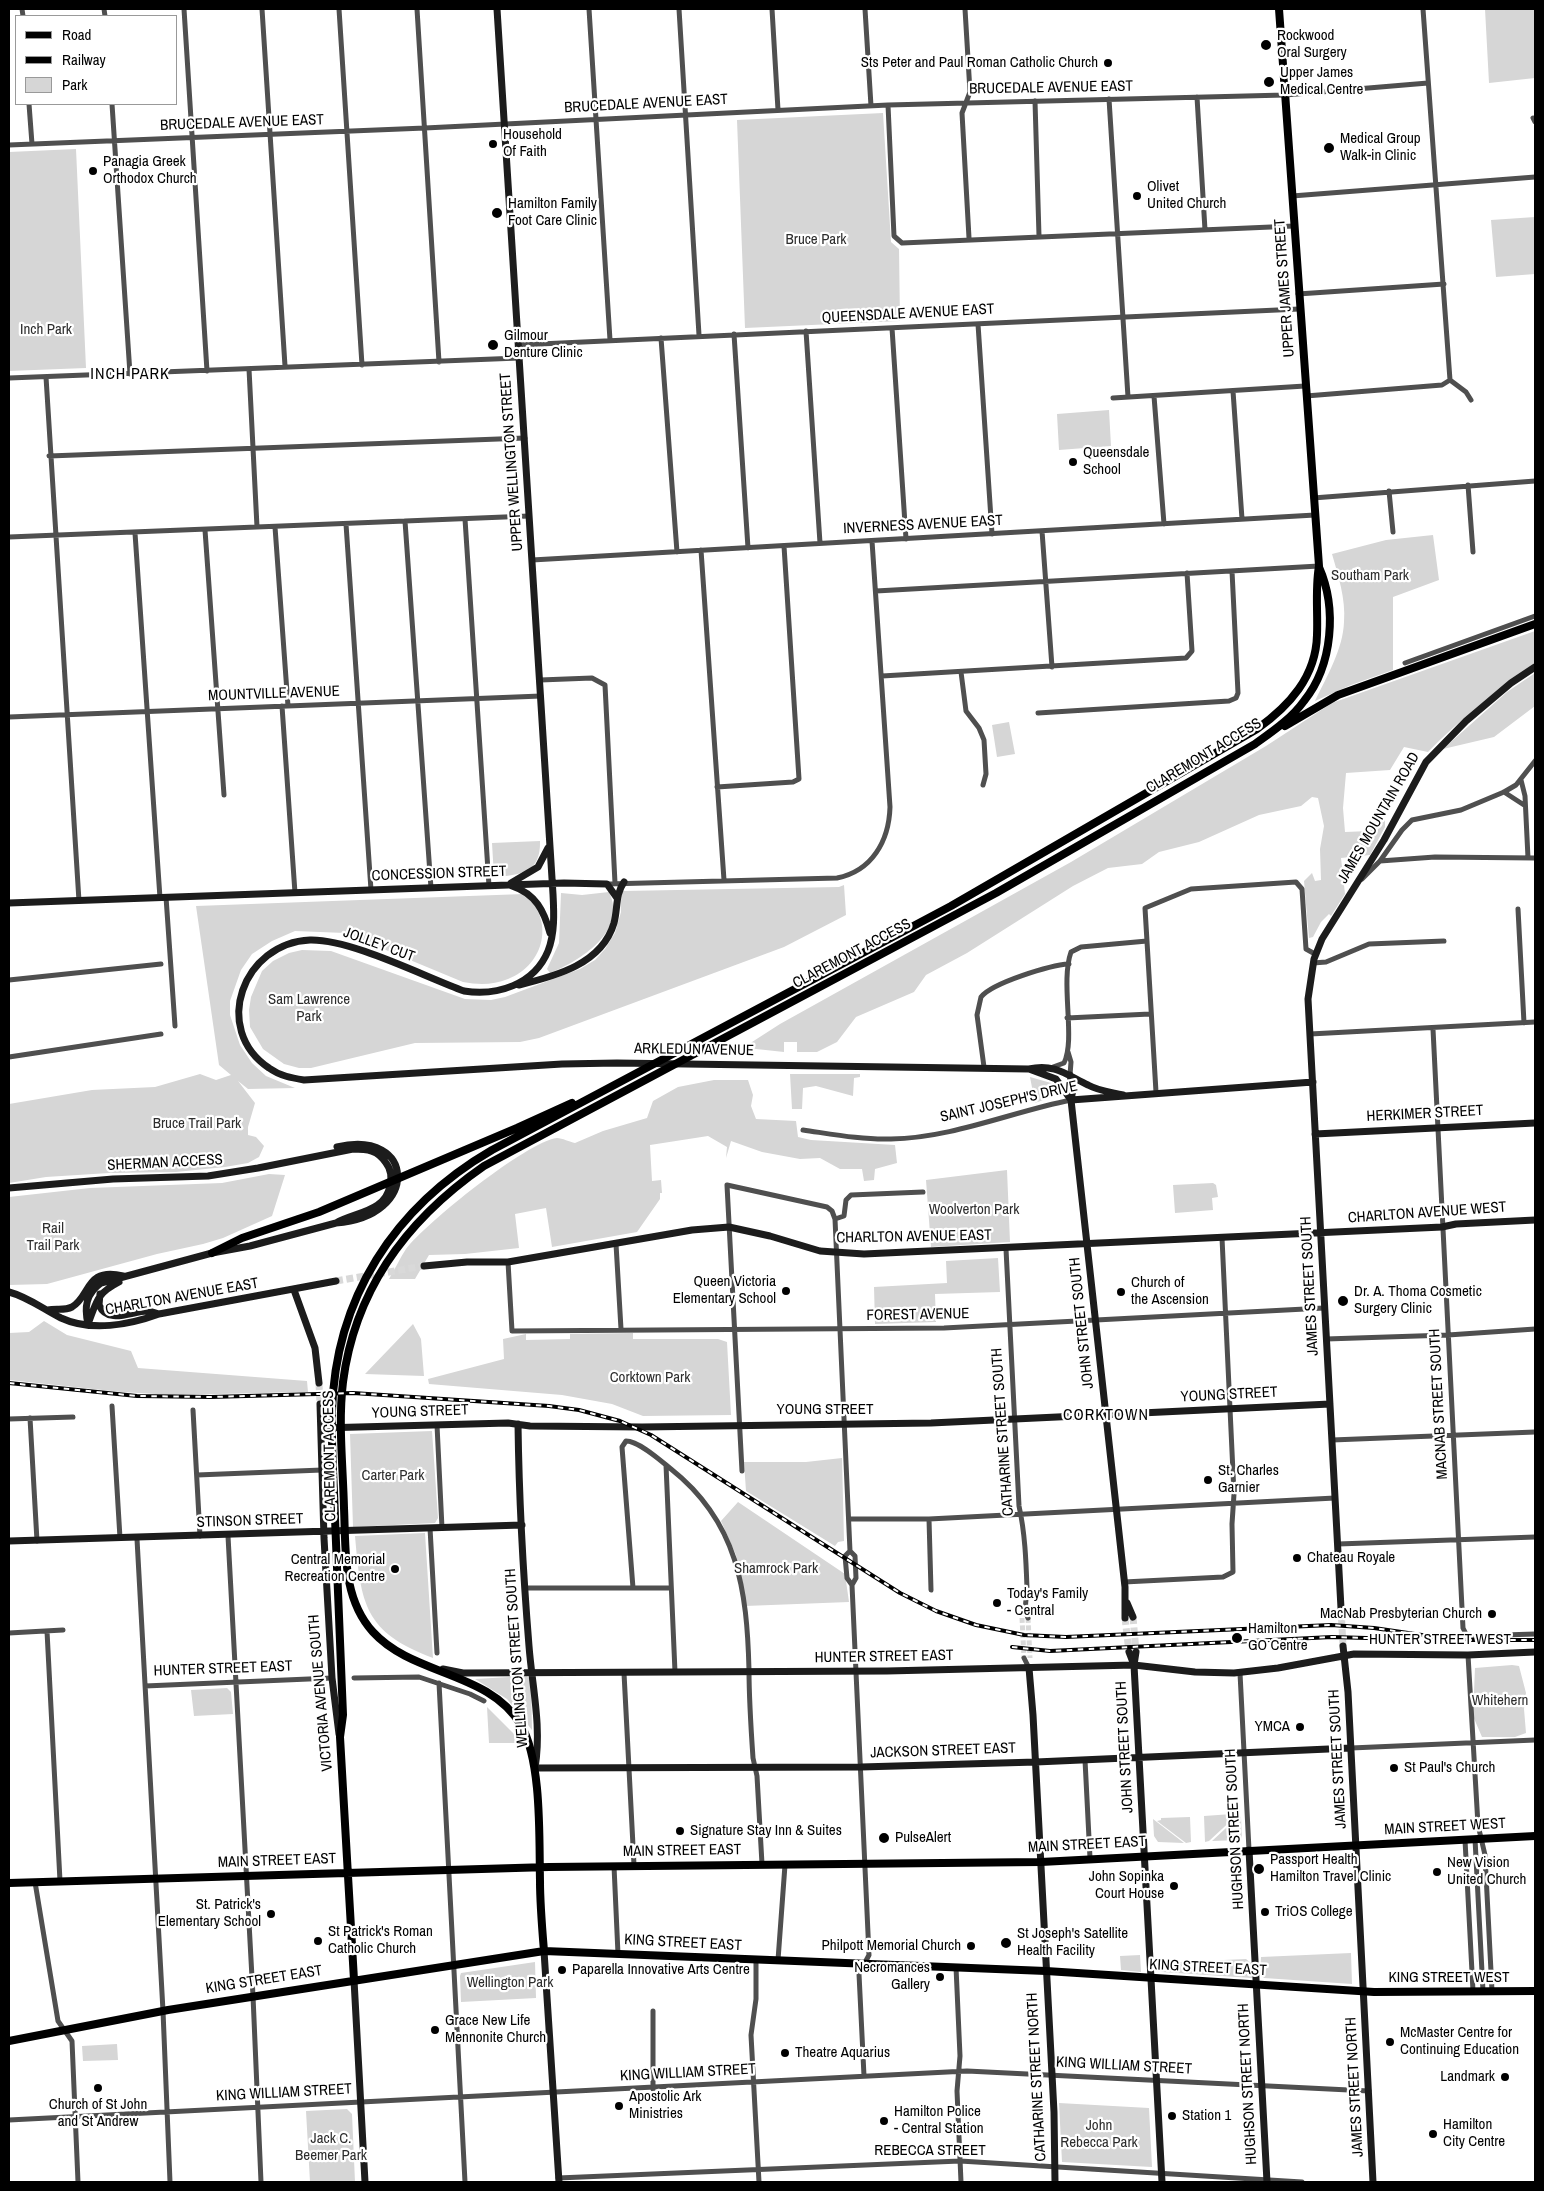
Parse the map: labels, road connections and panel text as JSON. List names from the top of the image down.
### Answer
{
  "streets": {
    "main road": [
      "UPPER JAMES STREET",
      "UPPER WELLINGTON STREET",
      "CLAREMONT ACCESS",
      "JAMES MOUNTAIN ROAD",
      "CONCESSION STREET",
      "JOLLEY CUT",
      "ARKLEDUN AVENUE",
      "SAINT JOSEPH'S DRIVE",
      "HERKIMER STREET",
      "SHERMAN ACCESS",
      "CHARLTON AVENUE WEST",
      "CHARLTON AVENUE EAST",
      "JAMES STREET SOUTH",
      "JOHN STREET SOUTH",
      "YOUNG STREET",
      "STINSON STREET",
      "HUNTER STREET WEST",
      "HUNTER STREET EAST",
      "WELLINGTON STREET SOUTH",
      "VICTORIA AVENUE SOUTH",
      "JACKSON STREET EAST",
      "MAIN STREET WEST",
      "HUGHSON STREET SOUTH",
      "MAIN STREET EAST",
      "KING STREET EAST",
      "KING STREET WEST",
      "CATHARINE STREET NORTH",
      "HUGHSON STREET NORTH",
      "JAMES STREET NORTH"
    ],
    "street": [
      "BRUCEDALE AVENUE EAST",
      "QUEENSDALE AVENUE EAST",
      "INVERNESS AVENUE EAST",
      "MOUNTVILLE AVENUE",
      "FOREST AVENUE",
      "MACNAB STREET SOUTH",
      "CATHARINE STREET SOUTH",
      "KING WILLIAM STREET",
      "REBECCA STREET"
    ]
  },
  "crossings": [
    ["BRUCEDALE AVENUE EAST", "UPPER JAMES STREET"],
    ["BRUCEDALE AVENUE EAST", "UPPER WELLINGTON STREET"],
    ["UPPER JAMES STREET", "QUEENSDALE AVENUE EAST"],
    ["UPPER JAMES STREET", "INVERNESS AVENUE EAST"],
    ["UPPER JAMES STREET", "CLAREMONT ACCESS"],
    ["QUEENSDALE AVENUE EAST", "UPPER WELLINGTON STREET"],
    ["UPPER WELLINGTON STREET", "INVERNESS AVENUE EAST"],
    ["UPPER WELLINGTON STREET", "MOUNTVILLE AVENUE"],
    ["UPPER WELLINGTON STREET", "CONCESSION STREET"],
    ["UPPER WELLINGTON STREET", "JOLLEY CUT"],
    ["CLAREMONT ACCESS", "HUNTER STREET EAST"],
    ["CLAREMONT ACCESS", "WELLINGTON STREET SOUTH"],
    ["CLAREMONT ACCESS", "VICTORIA AVENUE SOUTH"],
    ["CLAREMONT ACCESS", "JACKSON STREET EAST"],
    ["JAMES MOUNTAIN ROAD", "JAMES STREET SOUTH"],
    ["CONCESSION STREET", "JOLLEY CUT"],
    ["JOLLEY CUT", "ARKLEDUN AVENUE"],
    ["ARKLEDUN AVENUE", "SAINT JOSEPH'S DRIVE"],
    ["ARKLEDUN AVENUE", "JOHN STREET SOUTH"],
    ["SAINT JOSEPH'S DRIVE", "JAMES STREET SOUTH"],
    ["SAINT JOSEPH'S DRIVE", "JOHN STREET SOUTH"],
    ["HERKIMER STREET", "JAMES STREET SOUTH"],
    ["HERKIMER STREET", "MACNAB STREET SOUTH"],
    ["SHERMAN ACCESS", "CHARLTON AVENUE EAST"],
    ["CHARLTON AVENUE WEST", "CHARLTON AVENUE EAST"],
    ["CHARLTON AVENUE WEST", "JAMES STREET SOUTH"],
    ["CHARLTON AVENUE WEST", "MACNAB STREET SOUTH"],
    ["CHARLTON AVENUE EAST", "JAMES STREET SOUTH"],
    ["CHARLTON AVENUE EAST", "FOREST AVENUE"],
    ["CHARLTON AVENUE EAST", "JOHN STREET SOUTH"],
    ["CHARLTON AVENUE EAST", "CATHARINE STREET SOUTH"],
    ["JAMES STREET SOUTH", "FOREST AVENUE"],
    ["JAMES STREET SOUTH", "YOUNG STREET"],
    ["JAMES STREET SOUTH", "HUNTER STREET WEST"],
    ["JAMES STREET SOUTH", "HUNTER STREET EAST"],
    ["JAMES STREET SOUTH", "JACKSON STREET EAST"],
    ["JAMES STREET SOUTH", "MAIN STREET WEST"],
    ["JAMES STREET SOUTH", "MAIN STREET EAST"],
    ["JAMES STREET SOUTH", "KING STREET EAST"],
    ["JAMES STREET SOUTH", "KING STREET WEST"],
    ["JAMES STREET SOUTH", "JAMES STREET NORTH"],
    ["FOREST AVENUE", "JOHN STREET SOUTH"],
    ["FOREST AVENUE", "CATHARINE STREET SOUTH"],
    ["JOHN STREET SOUTH", "YOUNG STREET"],
    ["JOHN STREET SOUTH", "HUNTER STREET EAST"],
    ["JOHN STREET SOUTH", "JACKSON STREET EAST"],
    ["JOHN STREET SOUTH", "MAIN STREET EAST"],
    ["JOHN STREET SOUTH", "KING STREET EAST"],
    ["JOHN STREET SOUTH", "KING WILLIAM STREET"],
    ["JOHN STREET SOUTH", "REBECCA STREET"],
    ["YOUNG STREET", "CATHARINE STREET SOUTH"],
    ["YOUNG STREET", "WELLINGTON STREET SOUTH"],
    ["YOUNG STREET", "VICTORIA AVENUE SOUTH"],
    ["STINSON STREET", "WELLINGTON STREET SOUTH"],
    ["STINSON STREET", "VICTORIA AVENUE SOUTH"],
    ["HUNTER STREET WEST", "HUNTER STREET EAST"],
    ["HUNTER STREET EAST", "WELLINGTON STREET SOUTH"],
    ["HUNTER STREET EAST", "VICTORIA AVENUE SOUTH"],
    ["HUNTER STREET EAST", "HUGHSON STREET SOUTH"],
    ["WELLINGTON STREET SOUTH", "JACKSON STREET EAST"],
    ["WELLINGTON STREET SOUTH", "MAIN STREET EAST"],
    ["WELLINGTON STREET SOUTH", "KING STREET EAST"],
    ["VICTORIA AVENUE SOUTH", "MAIN STREET EAST"],
    ["VICTORIA AVENUE SOUTH", "KING STREET EAST"],
    ["JACKSON STREET EAST", "HUGHSON STREET SOUTH"],
    ["MAIN STREET WEST", "MAIN STREET EAST"],
    ["HUGHSON STREET SOUTH", "MAIN STREET EAST"],
    ["HUGHSON STREET SOUTH", "KING STREET EAST"],
    ["HUGHSON STREET SOUTH", "HUGHSON STREET NORTH"],
    ["KING STREET EAST", "KING STREET WEST"],
    ["KING STREET EAST", "CATHARINE STREET NORTH"],
    ["KING STREET EAST", "HUGHSON STREET NORTH"],
    ["KING STREET EAST", "JAMES STREET NORTH"],
    ["KING STREET WEST", "JAMES STREET NORTH"],
    ["KING WILLIAM STREET", "CATHARINE STREET NORTH"],
    ["KING WILLIAM STREET", "HUGHSON STREET NORTH"],
    ["KING WILLIAM STREET", "JAMES STREET NORTH"],
    ["CATHARINE STREET NORTH", "REBECCA STREET"],
    ["HUGHSON STREET NORTH", "REBECCA STREET"]
  ],
  "districts": ["INCH PARK", "CORKTOWN"],
  "parks": [
    "Bruce Park",
    "Inch Park",
    "Southam Park",
    "Sam Lawrence Park",
    "Bruce Trail Park",
    "Woolverton Park",
    "Rail Trail Park",
    "Corktown Park",
    "Carter Park",
    "Shamrock Park",
    "Whitehern",
    "Wellington Park",
    "John Rebecca Park",
    "Jack C. Beemer Park"
  ],
  "places": [
    "Rockwood Oral Surgery",
    "Sts Peter and Paul Roman Catholic Church",
    "Upper James Medical Centre",
    "Household Of Faith",
    "Medical Group Walk-in Clinic",
    "Panagia Greek Orthodox Church",
    "Olivet United Church",
    "Hamilton Family Foot Care Clinic",
    "Gilmour Denture Clinic",
    "Queensdale School",
    "Queen Victoria Elementary School",
    "Church of the Ascension",
    "Dr. A. Thoma Cosmetic Surgery Clinic",
    "St. Charles Garnier",
    "Chateau Royale",
    "Central Memorial Recreation Centre",
    "Today's Family - Central",
    "MacNab Presbyterian Church",
    "Hamilton GO Centre",
    "YMCA",
    "St Paul's Church",
    "Signature Stay Inn & Suites",
    "PulseAlert",
    "Passport Health Hamilton Travel Clinic",
    "New Vision United Church",
    "John Sopinka Court House",
    "TriOS College",
    "St. Patrick's Elementary School",
    "St Patrick's Roman Catholic Church",
    "St Joseph's Satellite Health Facility",
    "Philpott Memorial Church",
    "Paparella Innovative Arts Centre",
    "Necromances Gallery",
    "Grace New Life Mennonite Church",
    "McMaster Centre for Continuing Education",
    "Theatre Aquarius",
    "Landmark",
    "Church of St John and St Andrew",
    "Apostolic Ark Ministries",
    "Station 1",
    "Hamilton Police - Central Station",
    "Hamilton City Centre"
  ],
  "legend": ["Road", "Railway", "Park"]
}
